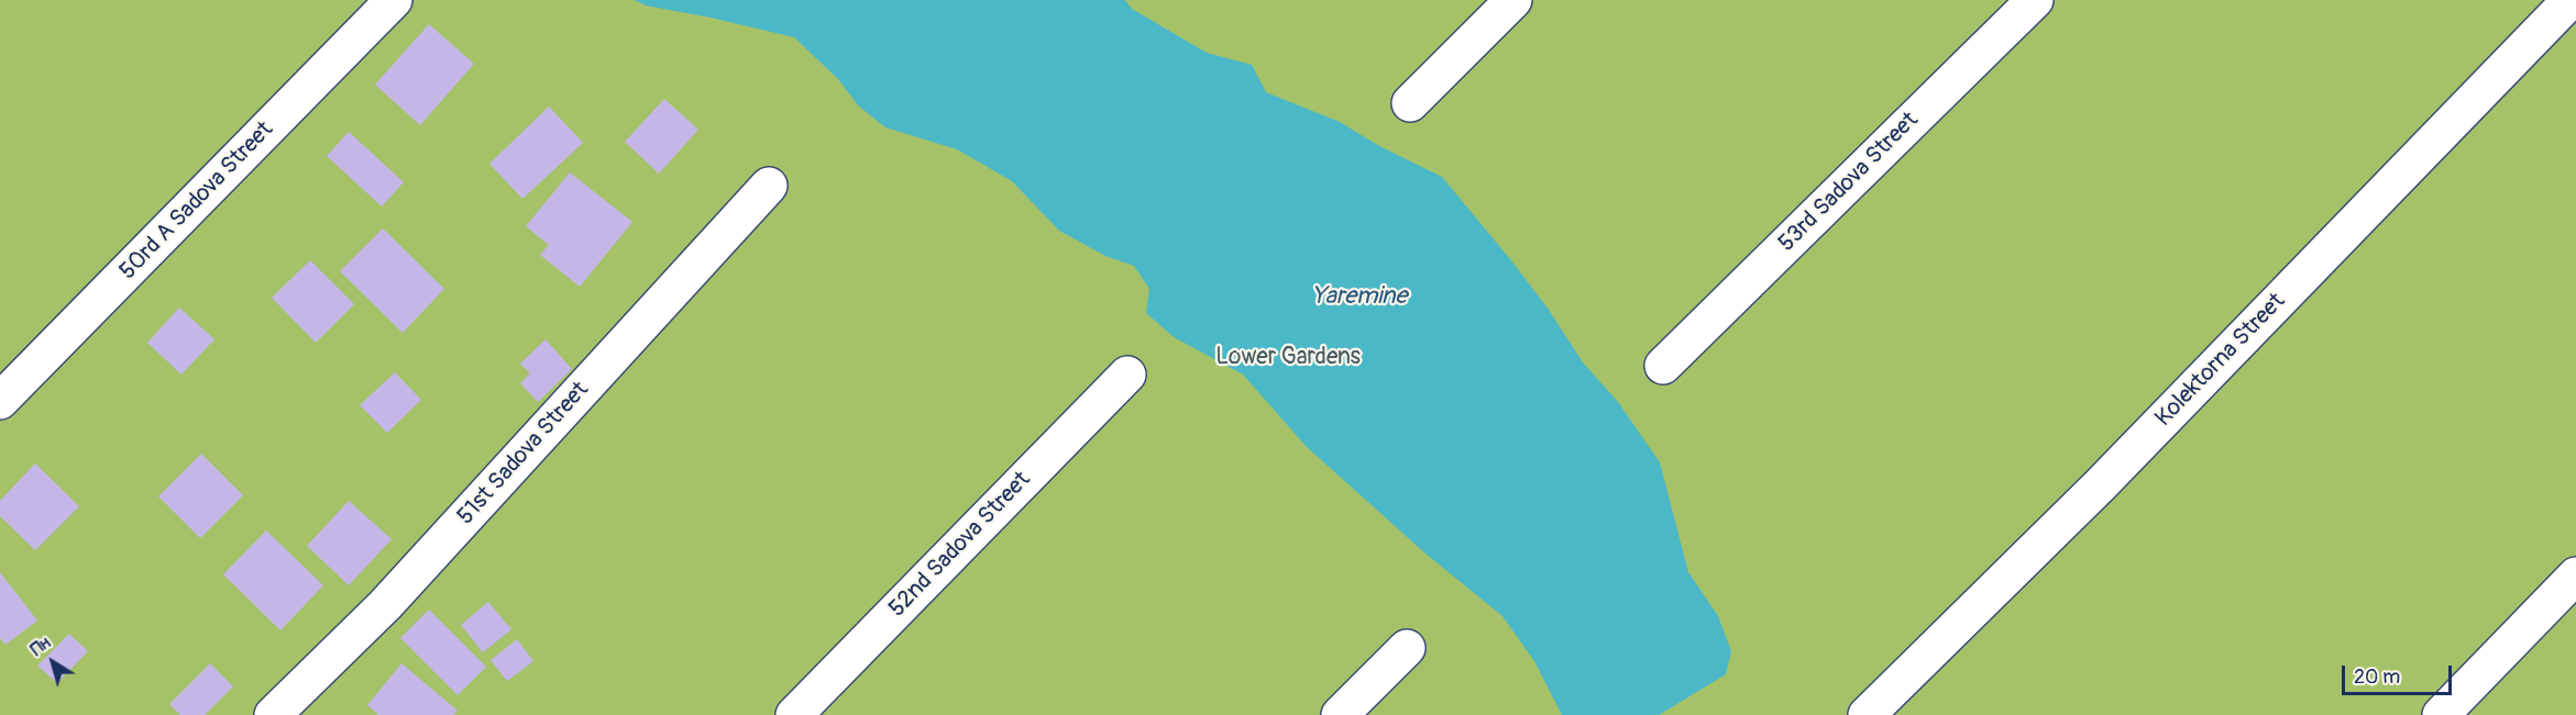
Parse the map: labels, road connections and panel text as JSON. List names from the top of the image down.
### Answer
{
  "streets": {
    "street": [
      "53rd Sadova Street",
      "50rd A Sadova Street",
      "Kolektorna Street",
      "51st Sadova Street",
      "52nd Sadova Street"
    ]
  },
  "water": ["Yaremine"],
  "parks": ["Lower Gardens"],
  "scale_bar": "20 m",
  "north": "top left"
}
